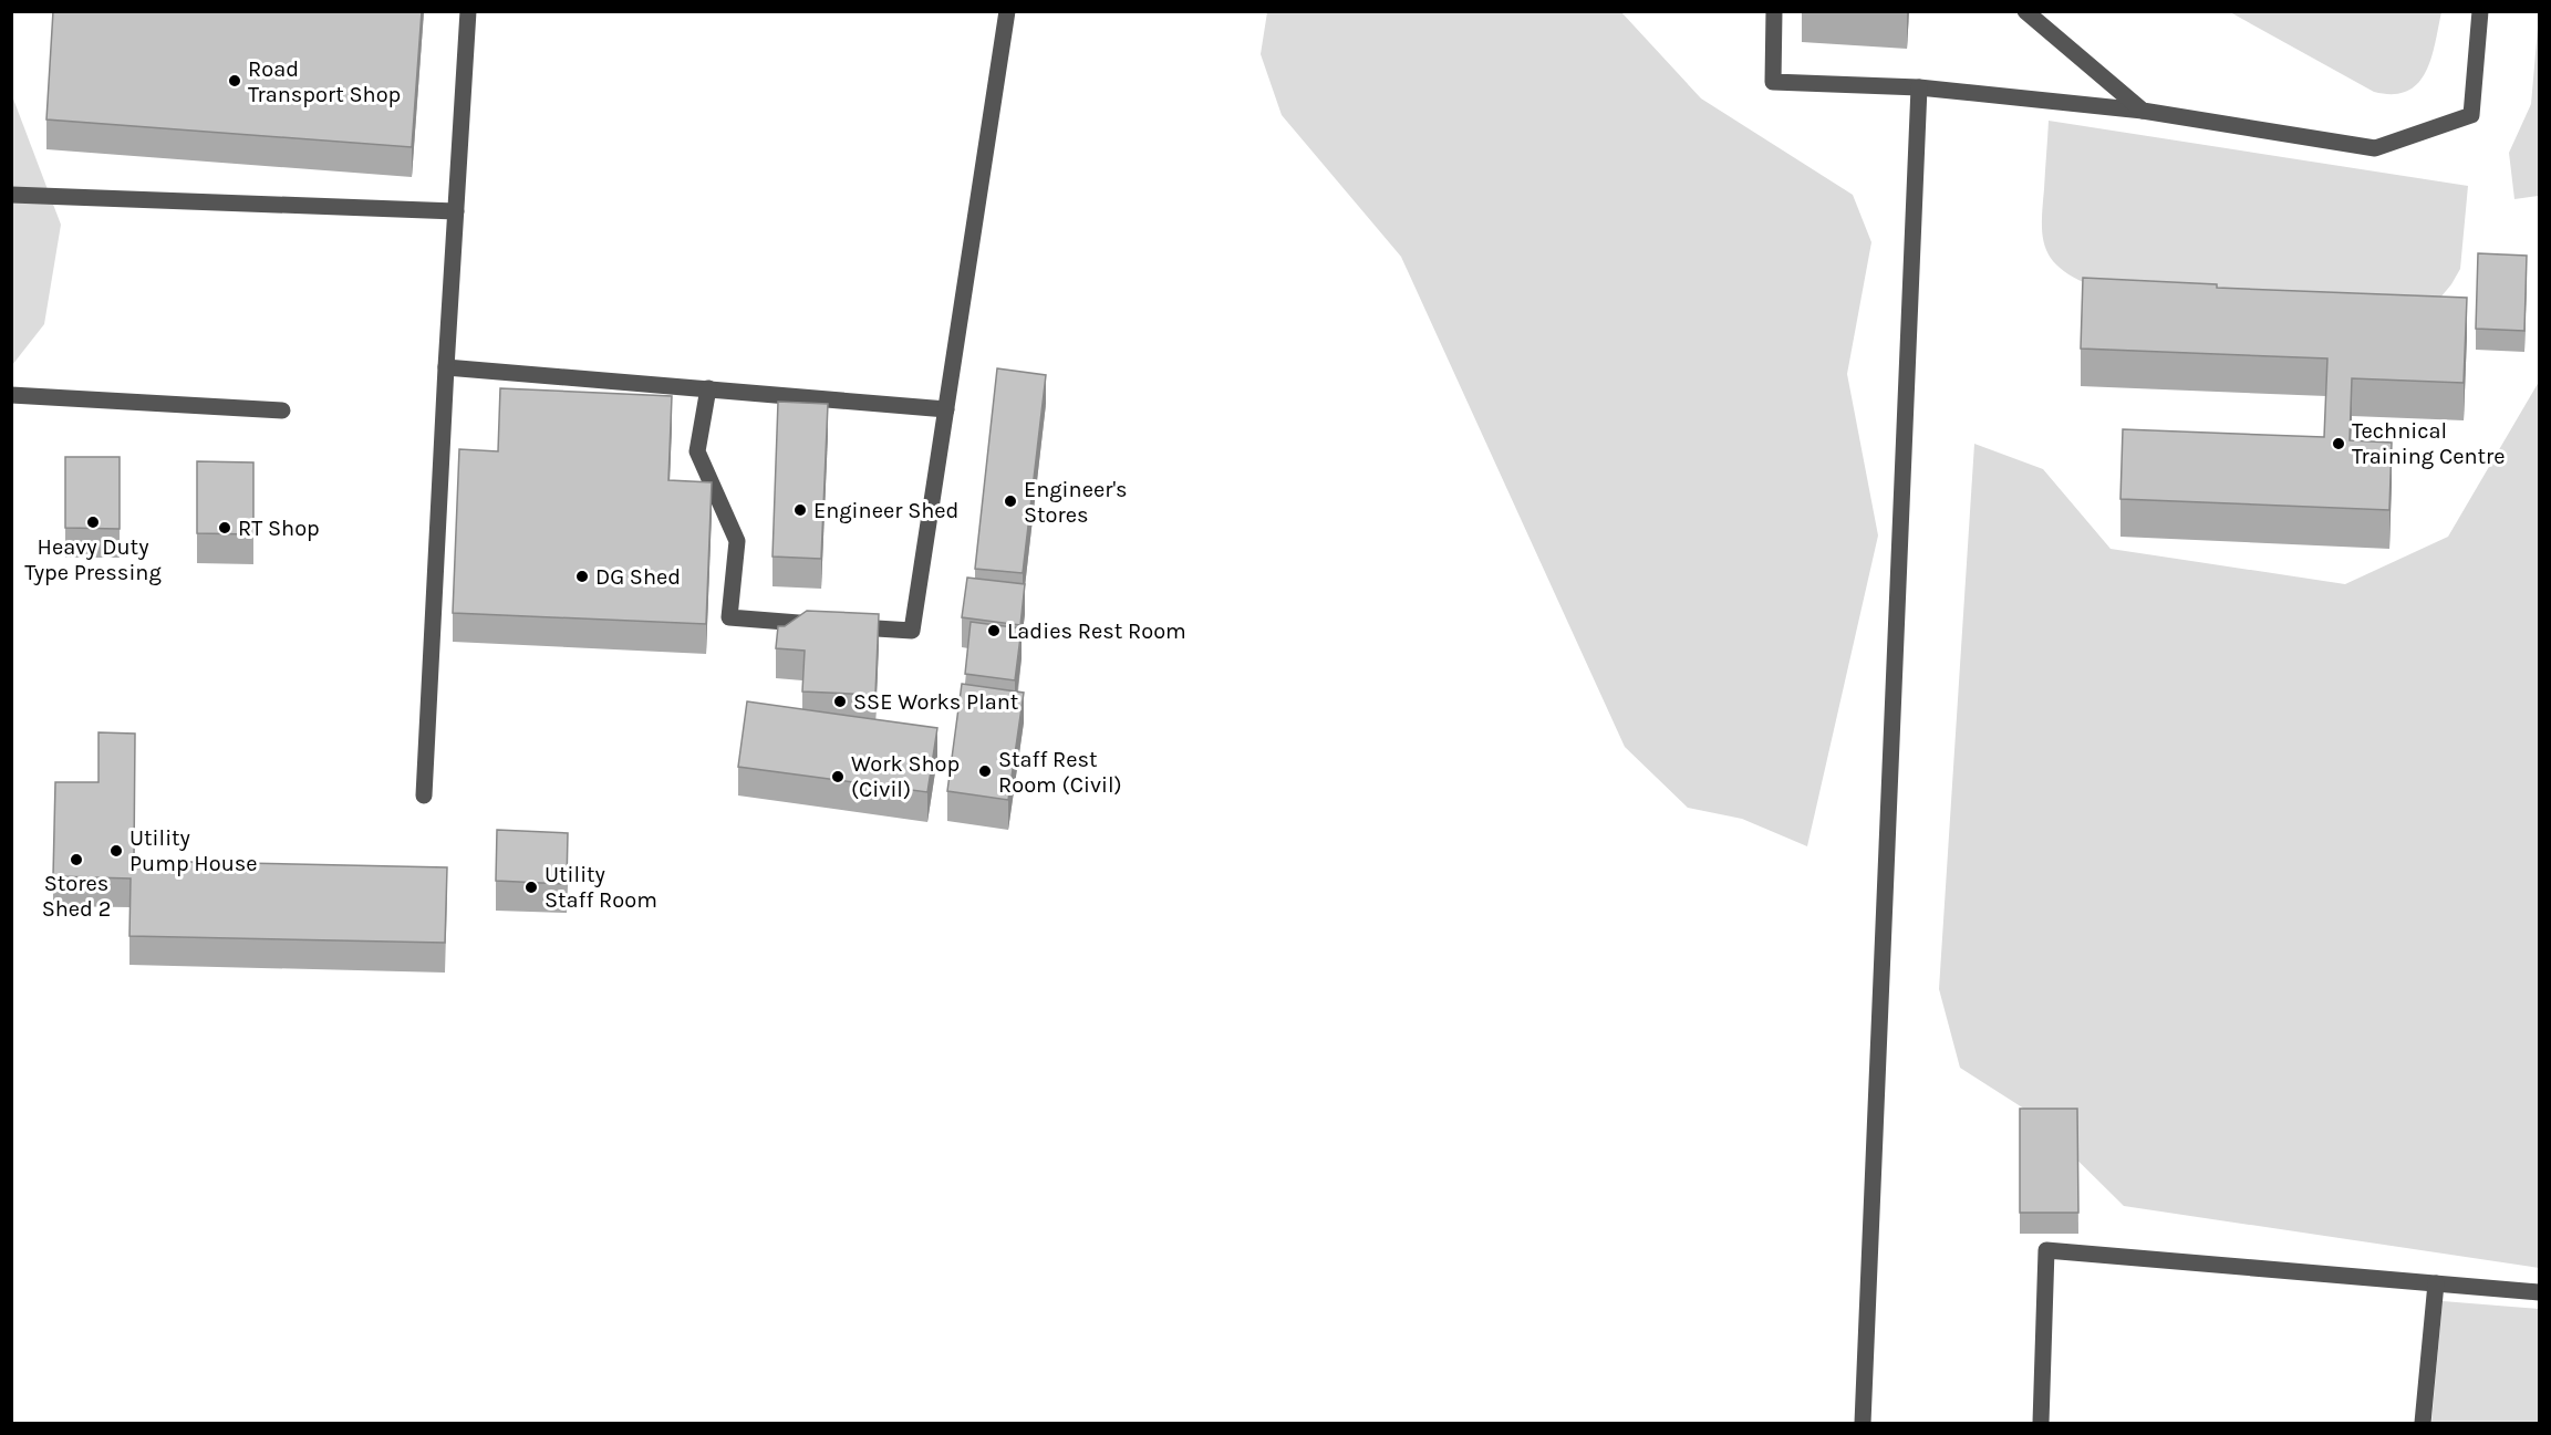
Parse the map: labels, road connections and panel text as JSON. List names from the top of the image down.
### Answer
{
  "places": [
    "Road Transport Shop",
    "Technical Training Centre",
    "Engineer's Stores",
    "Engineer Shed",
    "Heavy Duty Type Pressing",
    "RT Shop",
    "DG Shed",
    "Ladies Rest Room",
    "SSE Works Plant",
    "Staff Rest Room (Civil)",
    "Work Shop (Civil)",
    "Utility Pump House",
    "Stores Shed 2",
    "Utility Staff Room"
  ]
}
